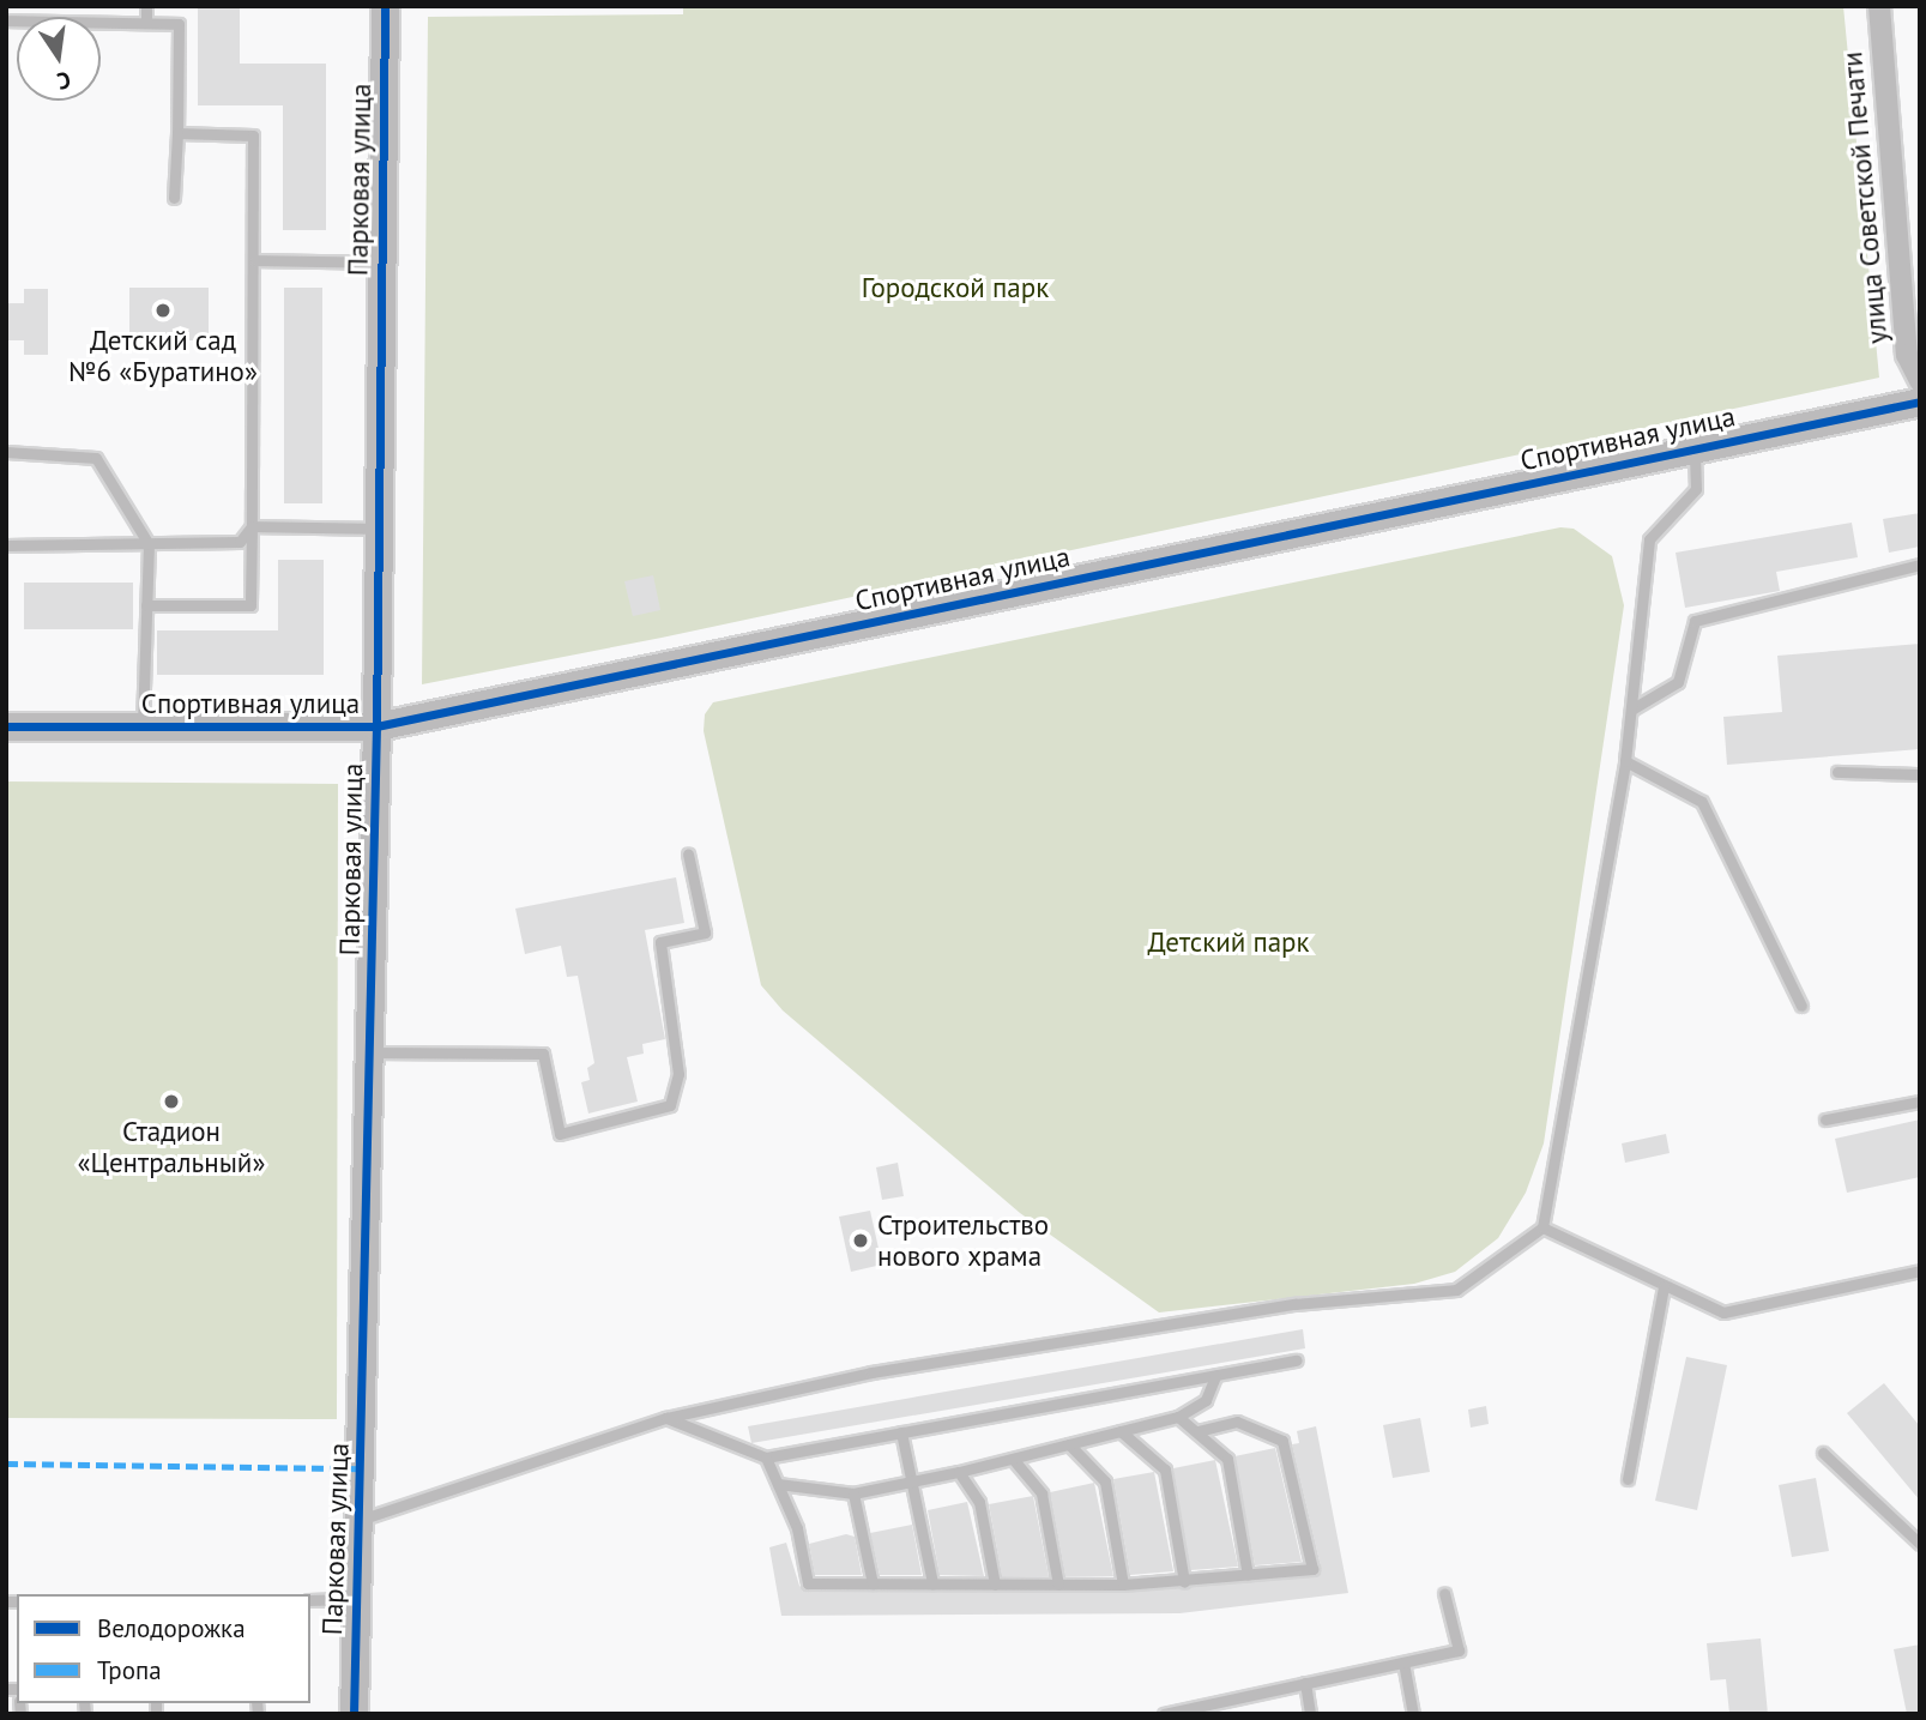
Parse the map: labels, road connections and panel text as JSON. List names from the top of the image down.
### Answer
{
  "streets": {
    "street": ["Парковая улица", "улица Советской Печати", "Спортивная улица"]
  },
  "crossings": [
    ["Парковая улица", "Спортивная улица"]
  ],
  "parks": ["Городской парк", "Детский парк"],
  "places": ["Детский сад №6 «Буратино»", "Стадион «Центральный»", "Строительство нового храма"],
  "legend": ["Велодорожка", "Тропа"],
  "north": "bottom"
}
